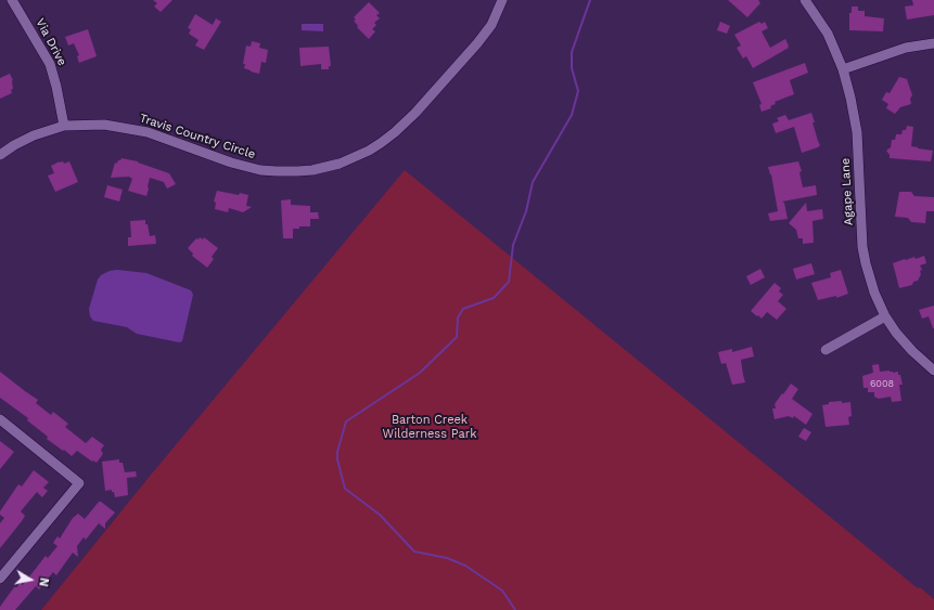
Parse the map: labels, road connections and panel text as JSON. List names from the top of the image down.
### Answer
{
  "streets": {
    "street": ["Via Drive", "Travis Country Circle", "Agape Lane"]
  },
  "crossings": [
    ["Via Drive", "Travis Country Circle"]
  ],
  "parks": ["Barton Creek Wilderness Park"],
  "house_numbers": ["6008"],
  "north": "right"
}
